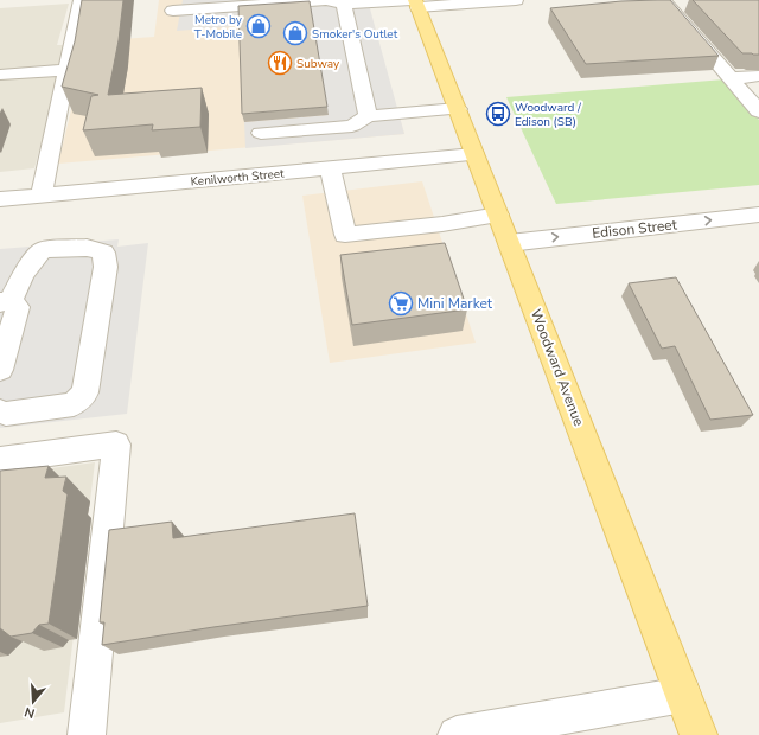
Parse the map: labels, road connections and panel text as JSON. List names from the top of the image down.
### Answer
{
  "streets": {
    "main road": ["Woodward Avenue"],
    "street": ["Kenilworth Street", "Edison Street"]
  },
  "crossings": [
    ["Kenilworth Street", "Woodward Avenue"],
    ["Edison Street", "Woodward Avenue"]
  ],
  "one_way": ["Edison Street"],
  "places": {
    "shop": ["Metro by T-Mobile", "Smoker's Outlet"],
    "restaurant": ["Subway"],
    "bus stop": ["Woodward / Edison (SB)"],
    "supermarket": ["Mini Market"]
  },
  "north": "bottom"
}
